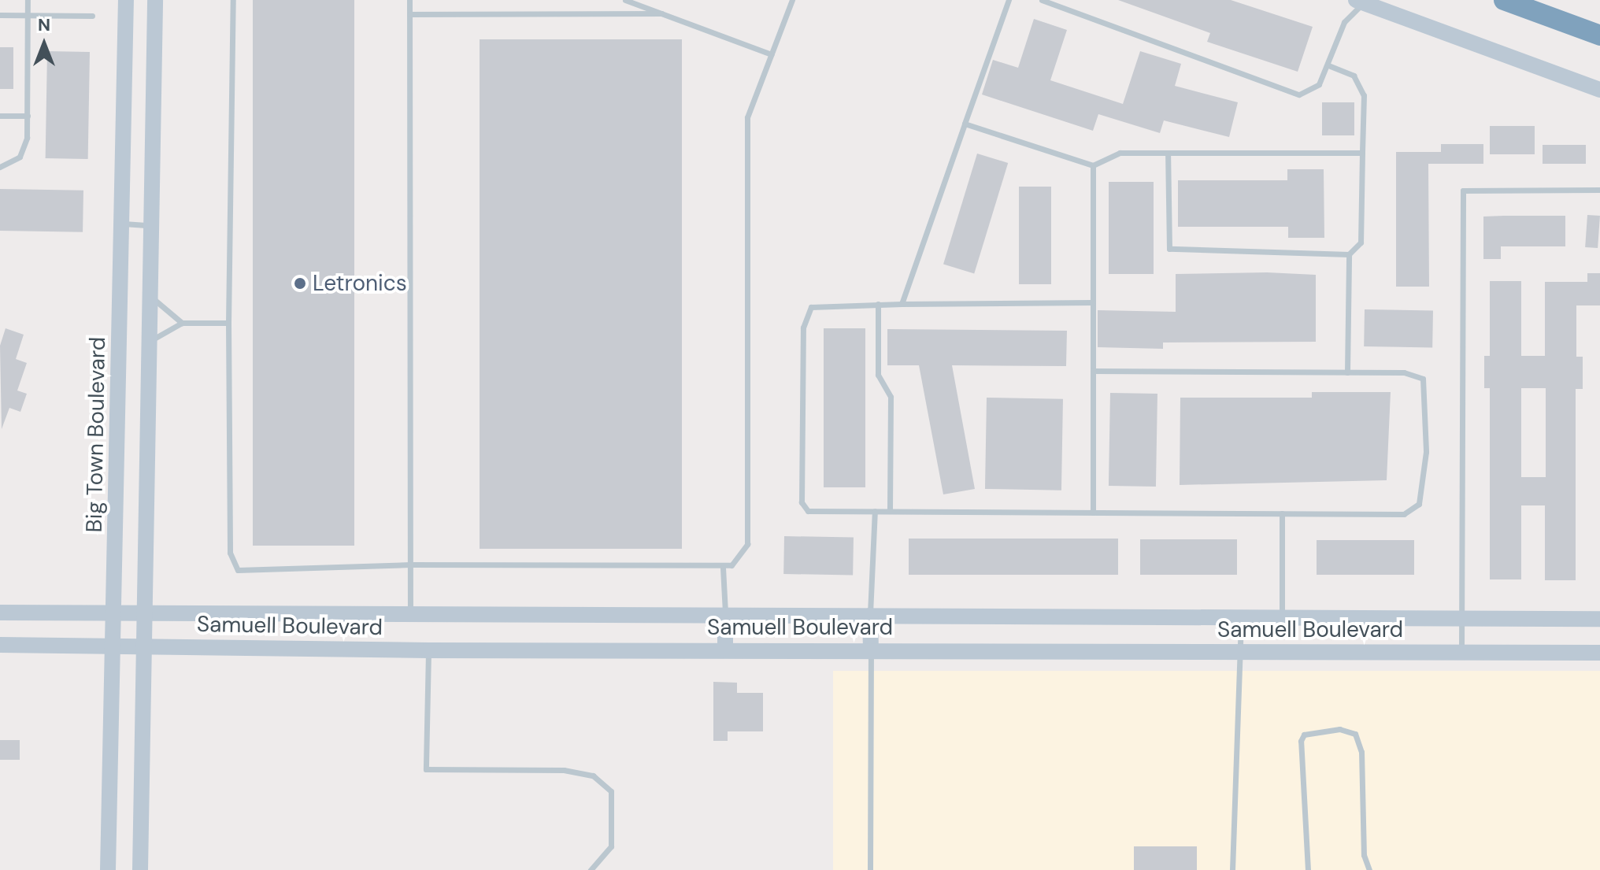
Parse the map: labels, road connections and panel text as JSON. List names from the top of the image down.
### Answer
{
  "streets": {
    "main road": ["Big Town Boulevard", "Samuell Boulevard"]
  },
  "crossings": [
    ["Big Town Boulevard", "Samuell Boulevard"]
  ],
  "places": ["Letronics"],
  "north": "top"
}
